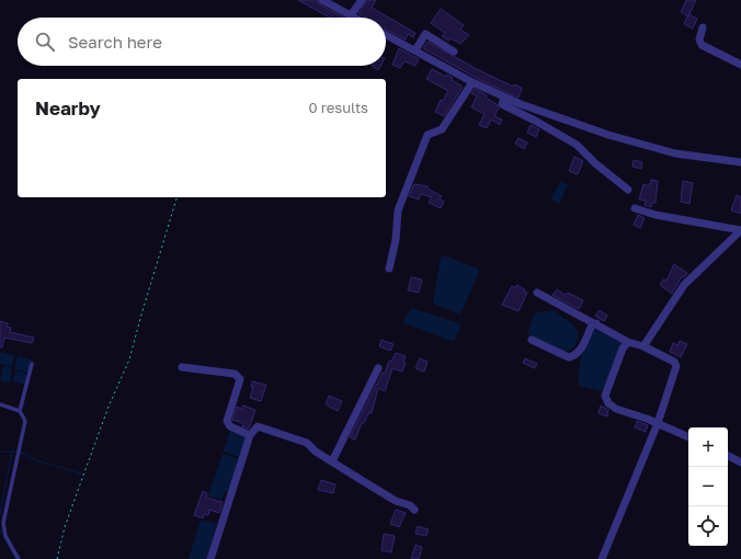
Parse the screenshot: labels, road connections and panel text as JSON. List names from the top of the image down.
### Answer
{
  "page": {
    "search": "Search here",
    "heading": ["Nearby", "0 results"],
    "map_buttons": ["+", "−"]
  }
}
